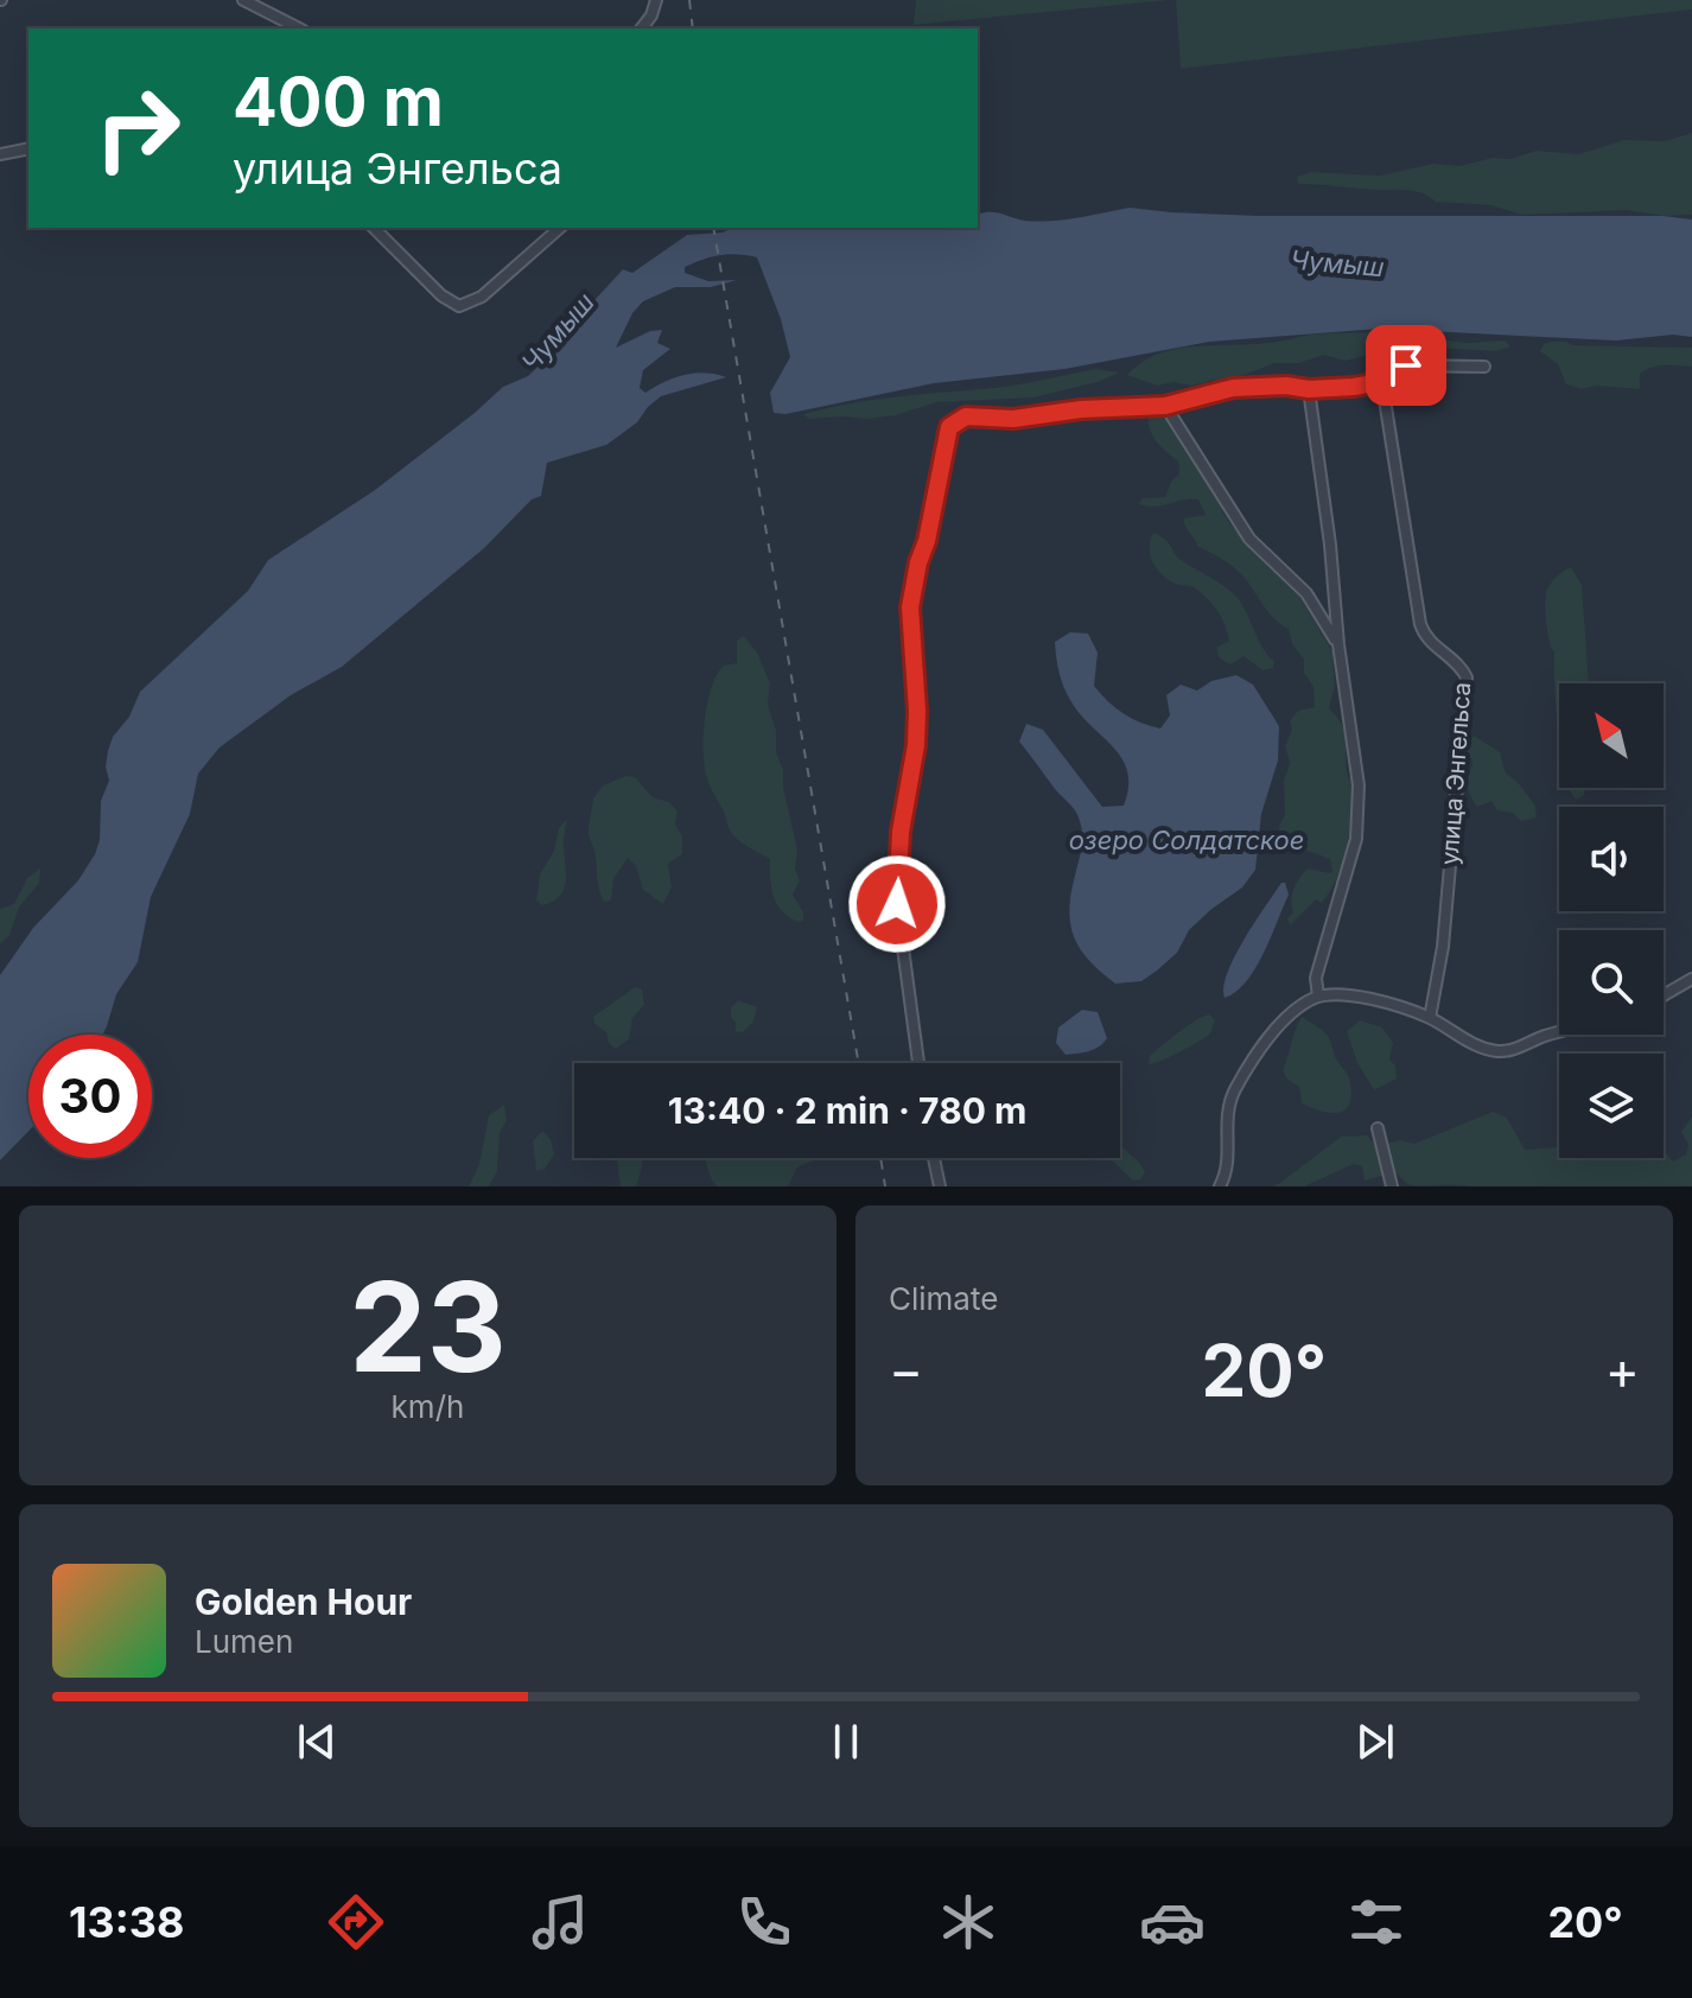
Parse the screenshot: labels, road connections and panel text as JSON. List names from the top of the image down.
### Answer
{
  "streets": {
    "street": ["улица Энгельса"]
  },
  "water": ["Чумыш", "озеро Солдатское"],
  "north": "top left",
  "page": {
    "turn": ["400 m", "улица Энгельса"],
    "limit": "30",
    "trip": "13:40 · 2 min · 780 m",
    "tile": [
      ["23", "km/h"],
      "Climate"
    ],
    "heat": ["−", "20°", "+"],
    "song": ["Golden Hour", "Lumen"],
    "tabs": ["13:38", "20°"]
  }
}
